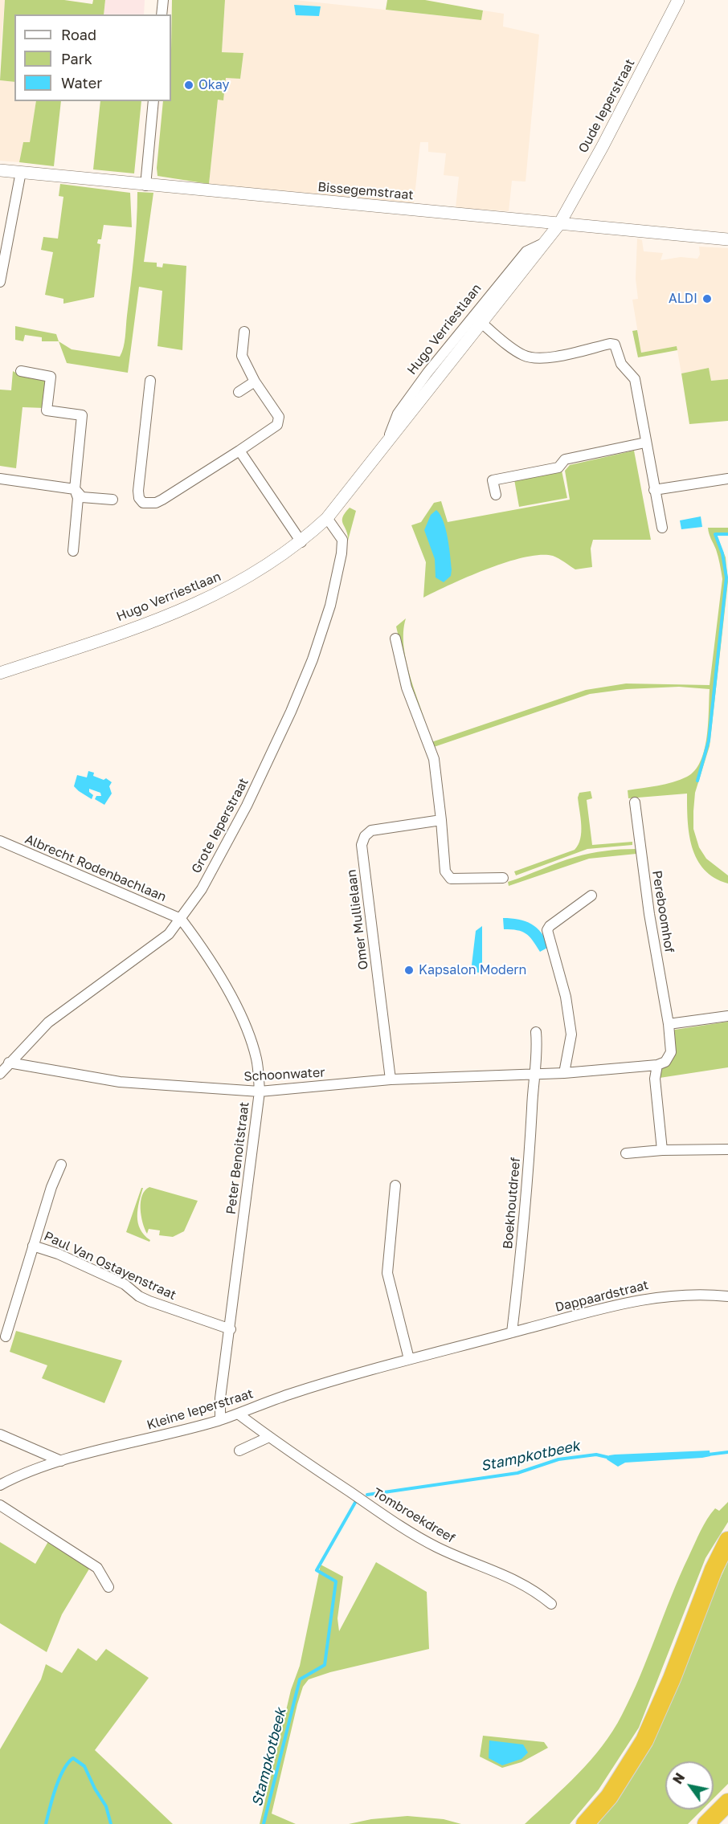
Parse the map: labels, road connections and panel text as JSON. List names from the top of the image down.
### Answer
{
  "streets": {
    "street": [
      "Oude Ieperstraat",
      "Bissegemstraat",
      "Hugo Verriestlaan",
      "Grote Ieperstraat",
      "Albrecht Rodenbachlaan",
      "Pereboomhof",
      "Omer Mullielaan",
      "Schoonwater",
      "Peter Benoitstraat",
      "Boekhoutdreef",
      "Paul Van Ostayenstraat",
      "Dappaardstraat",
      "Kleine Ieperstraat",
      "Tombroekdreef"
    ]
  },
  "crossings": [
    ["Oude Ieperstraat", "Bissegemstraat"],
    ["Oude Ieperstraat", "Hugo Verriestlaan"],
    ["Bissegemstraat", "Hugo Verriestlaan"],
    ["Hugo Verriestlaan", "Grote Ieperstraat"],
    ["Grote Ieperstraat", "Albrecht Rodenbachlaan"],
    ["Grote Ieperstraat", "Schoonwater"],
    ["Grote Ieperstraat", "Peter Benoitstraat"],
    ["Albrecht Rodenbachlaan", "Peter Benoitstraat"],
    ["Omer Mullielaan", "Schoonwater"],
    ["Schoonwater", "Peter Benoitstraat"],
    ["Schoonwater", "Boekhoutdreef"],
    ["Peter Benoitstraat", "Paul Van Ostayenstraat"],
    ["Peter Benoitstraat", "Kleine Ieperstraat"],
    ["Boekhoutdreef", "Dappaardstraat"],
    ["Dappaardstraat", "Kleine Ieperstraat"],
    ["Kleine Ieperstraat", "Tombroekdreef"]
  ],
  "water": ["Stampkotbeek"],
  "places": ["Okay", "ALDI", "Kapsalon Modern"],
  "legend": ["Road", "Park", "Water"],
  "north": "top left"
}
